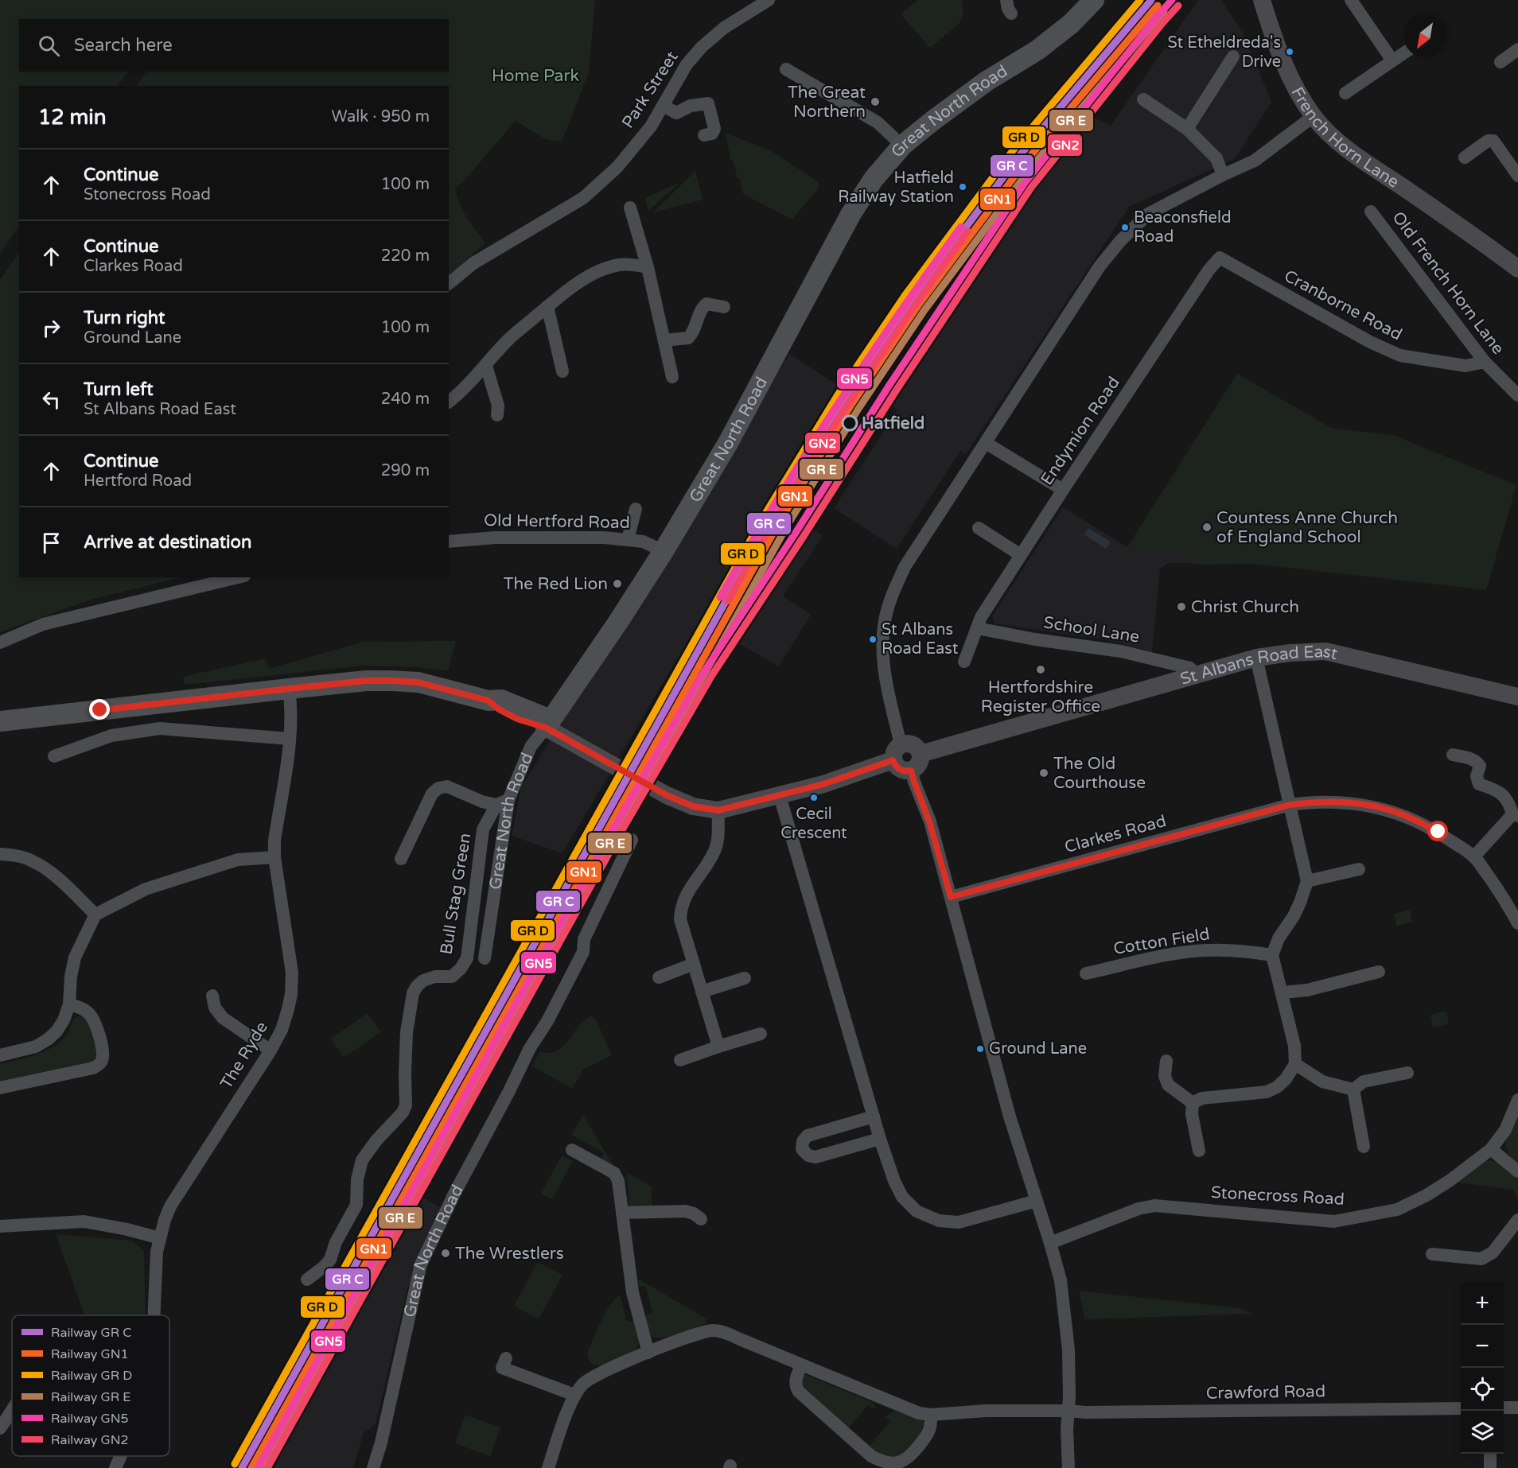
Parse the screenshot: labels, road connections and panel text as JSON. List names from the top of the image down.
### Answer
{
  "streets": {
    "main road": ["Great North Road", "French Horn Lane", "St Albans Road East"],
    "street": [
      "Park Street",
      "Old French Horn Lane",
      "Cranborne Road",
      "Endymion Road",
      "Old Hertford Road",
      "School Lane",
      "Clarkes Road",
      "Bull Stag Green",
      "Cotton Field",
      "The Ryde",
      "Stonecross Road",
      "Crawford Road"
    ]
  },
  "crossings": [
    ["Great North Road", "Old Hertford Road"],
    ["Great North Road", "Bull Stag Green"],
    ["Old French Horn Lane", "Cranborne Road"],
    ["Cranborne Road", "Endymion Road"],
    ["Endymion Road", "School Lane"],
    ["School Lane", "St Albans Road East"]
  ],
  "parks": ["Home Park"],
  "places": [
    "St Etheldreda's Drive",
    "The Great Northern",
    "Hatfield Railway Station",
    "Beaconsfield Road",
    "Hatfield",
    "Countess Anne Church of England School",
    "The Red Lion",
    "Christ Church",
    "St Albans Road East",
    "Hertfordshire Register Office",
    "The Old Courthouse",
    "Cecil Crescent",
    "Ground Lane",
    "The Wrestlers"
  ],
  "lines": ["rail line GN5", "rail line GN1", "rail line GN2"],
  "legend": [
    "Railway GR C",
    "Railway GN1",
    "Railway GR D",
    "Railway GR E",
    "Railway GN5",
    "Railway GN2"
  ],
  "north": "bottom left",
  "page": {
    "search": "Search here",
    "heading": ["12 min", "Walk · 950 m"],
    "list": [
      ["Continue", "Stonecross Road", "100 m"],
      ["Continue", "Clarkes Road", "220 m"],
      ["Turn right", "Ground Lane", "100 m"],
      ["Turn left", "St Albans Road East", "240 m"],
      ["Continue", "Hertford Road", "290 m"],
      "Arrive at destination"
    ],
    "map_buttons": ["+", "−"]
  }
}
